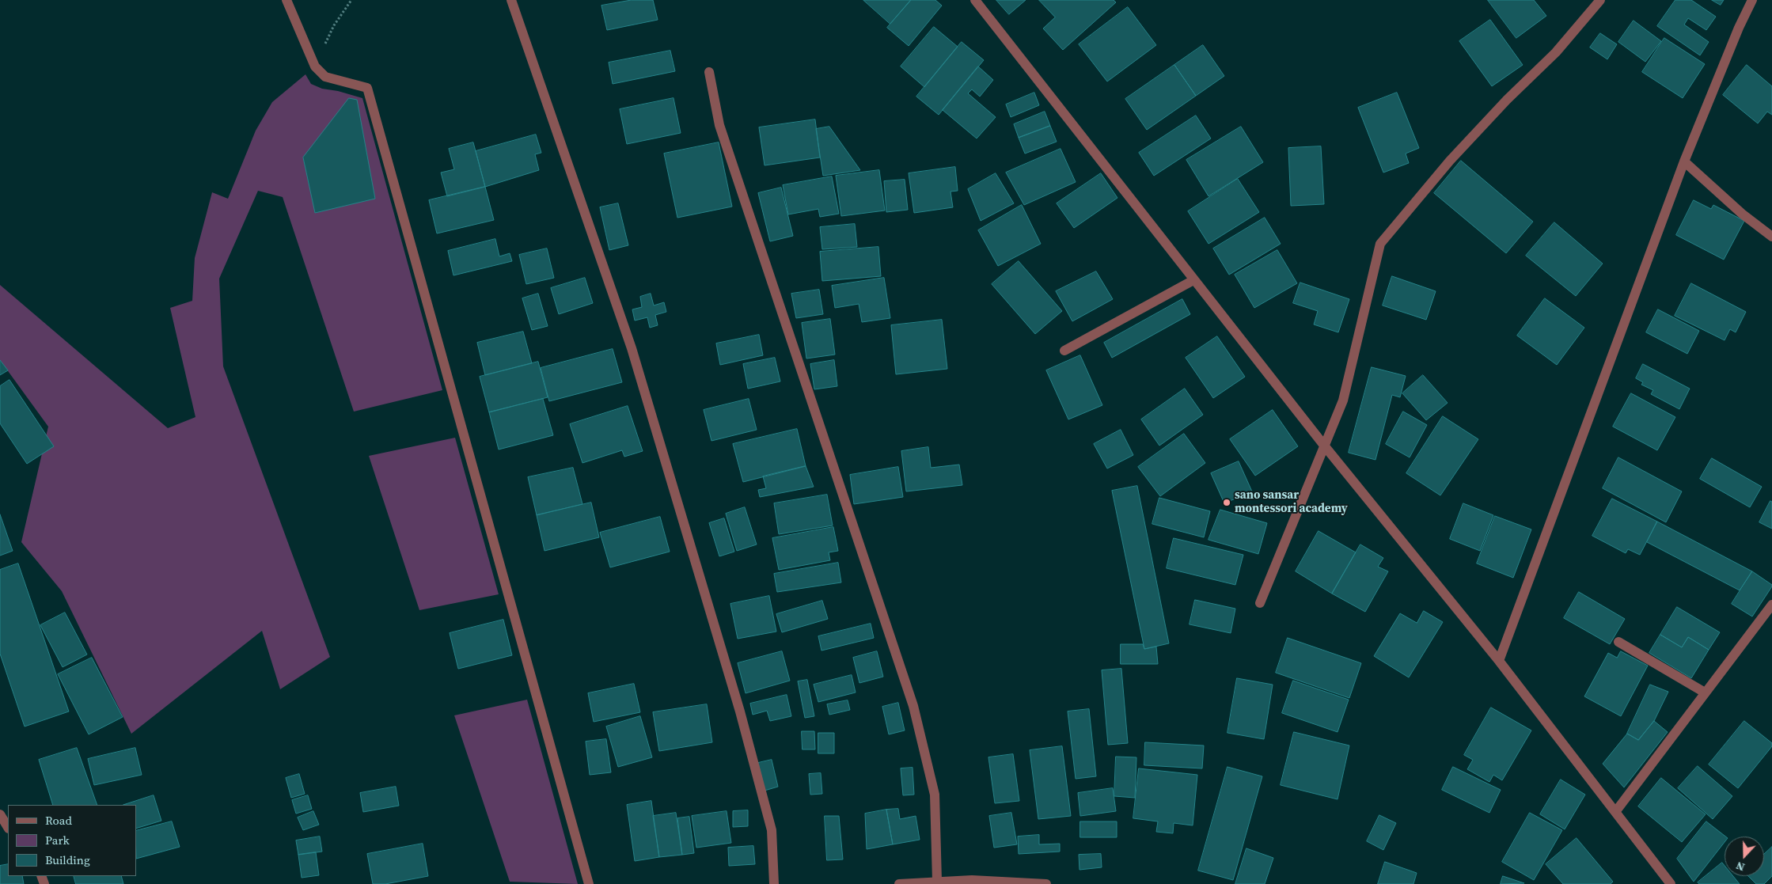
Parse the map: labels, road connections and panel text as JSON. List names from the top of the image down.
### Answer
{
  "places": ["sano sansar montessori academy"],
  "legend": ["Road", "Park", "Building"],
  "north": "bottom"
}
